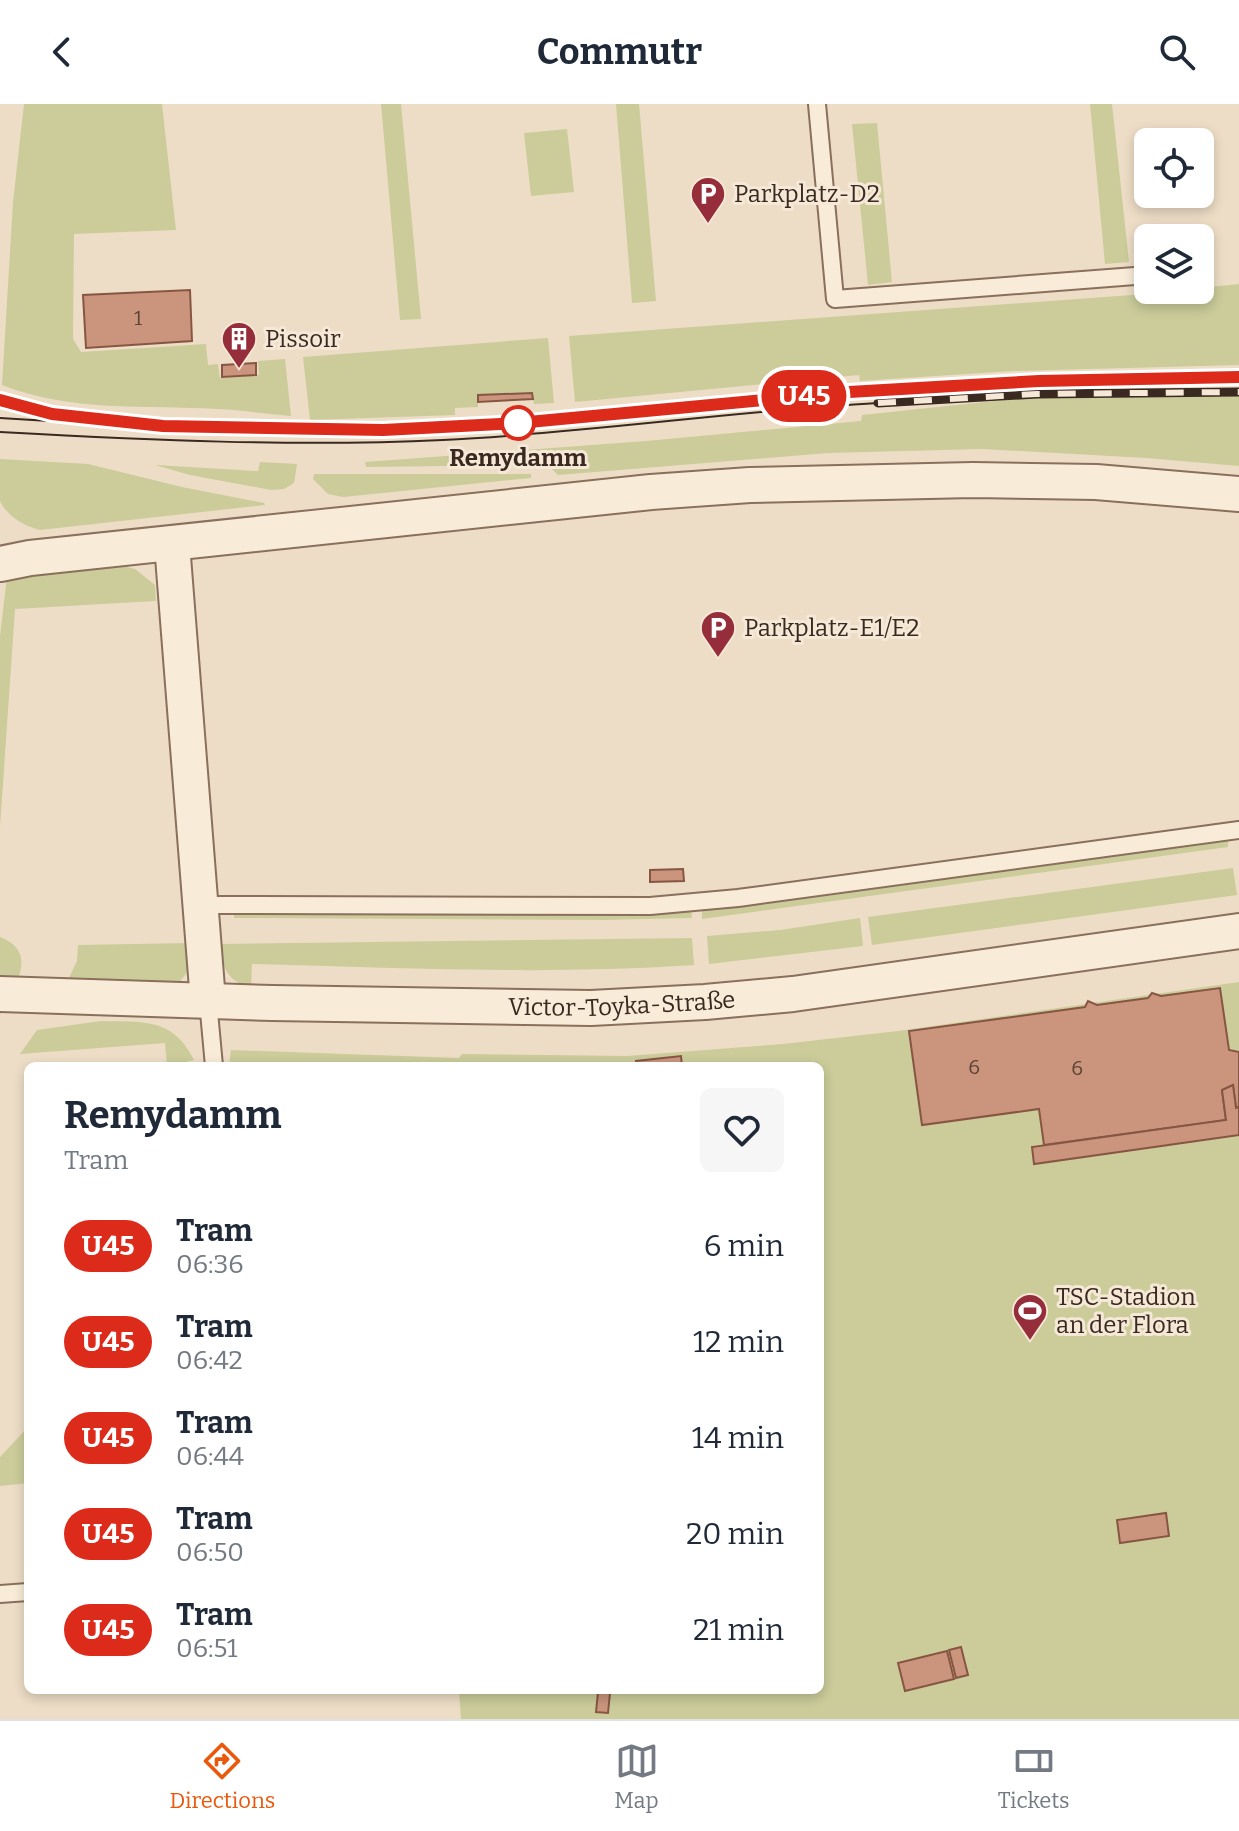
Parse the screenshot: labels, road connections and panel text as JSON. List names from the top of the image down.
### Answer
{
  "streets": {
    "street": ["Victor-Toyka-Straße"]
  },
  "places": {
    "parking": ["Parkplatz-D2", "Parkplatz-E1/E2"],
    "building": ["Pissoir"],
    "other": ["Remydamm"],
    "sports": ["TSC-Stadion an der Flora"]
  },
  "lines": ["tram line U45"],
  "house_numbers": ["1", "6", "6"],
  "page": {
    "header": "Commutr",
    "on_map": "U45",
    "heading": ["Remydamm", "Tram"],
    "list": [
      {
        "mark": "U45",
        "name": "Tram",
        "note": "06:36",
        "value": "6 min"
      },
      {
        "mark": "U45",
        "name": "Tram",
        "note": "06:42",
        "value": "12 min"
      },
      {
        "mark": "U45",
        "name": "Tram",
        "note": "06:44",
        "value": "14 min"
      },
      {
        "mark": "U45",
        "name": "Tram",
        "note": "06:50",
        "value": "20 min"
      },
      {
        "mark": "U45",
        "name": "Tram",
        "note": "06:51",
        "value": "21 min"
      }
    ],
    "tabs": ["Directions", "Map", "Tickets"]
  }
}
